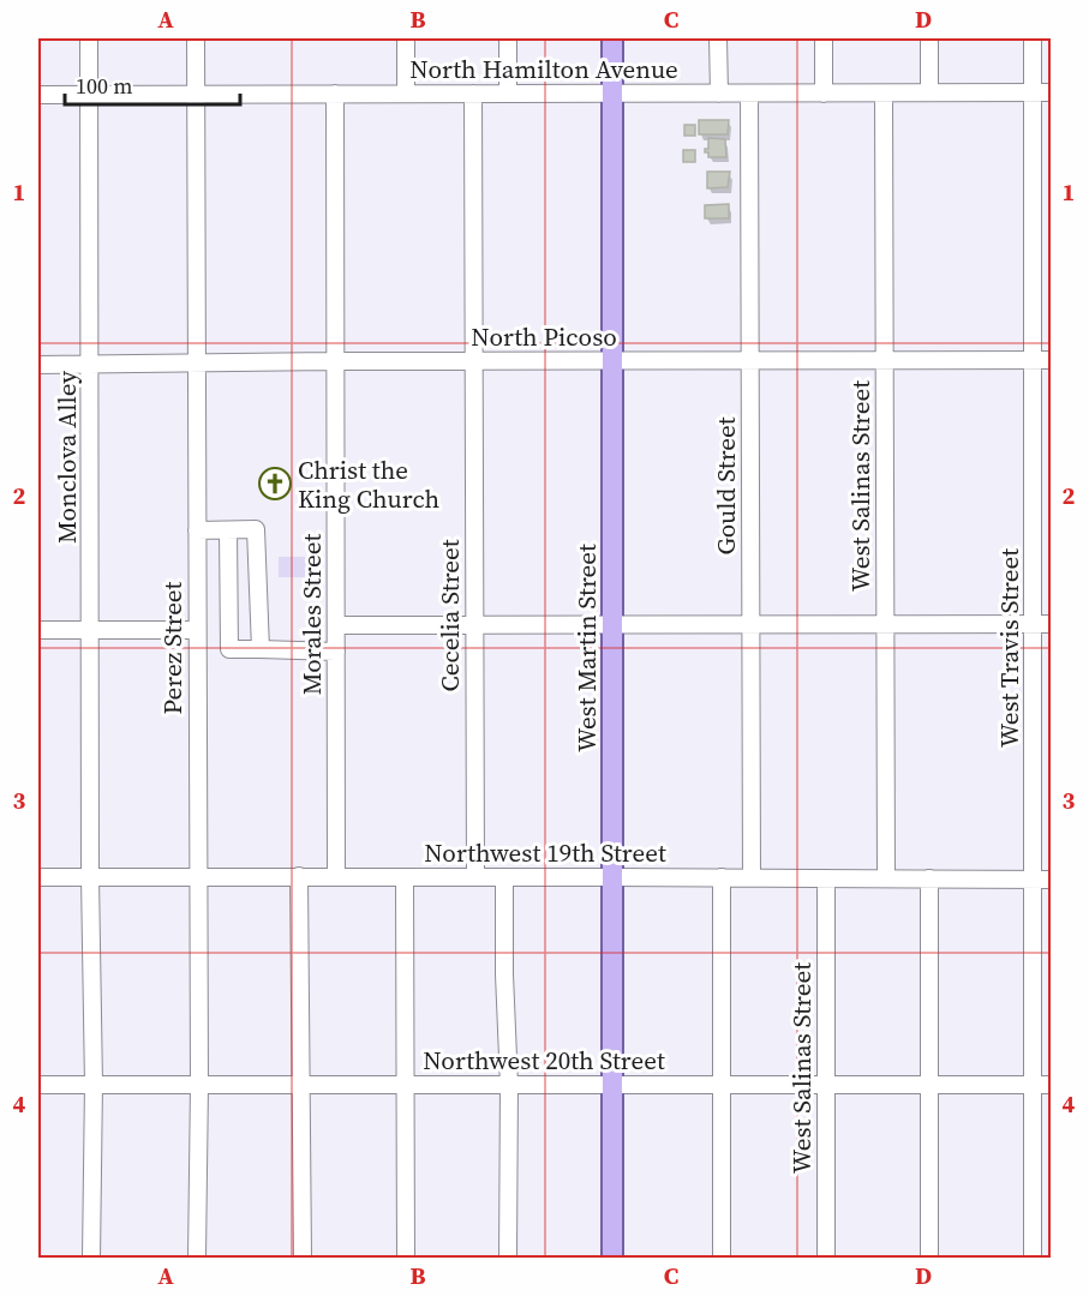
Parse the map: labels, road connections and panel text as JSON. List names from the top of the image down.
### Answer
{
  "streets": {
    "main road": ["West Martin Street"],
    "street": [
      "North Hamilton Avenue",
      "North Picoso",
      "Monclova Alley",
      "Gould Street",
      "West Salinas Street",
      "Morales Street",
      "Cecelia Street",
      "Perez Street",
      "West Travis Street",
      "Northwest 19th Street",
      "Northwest 20th Street"
    ]
  },
  "crossings": [
    ["North Hamilton Avenue", "Monclova Alley"],
    ["North Hamilton Avenue", "Gould Street"],
    ["North Hamilton Avenue", "West Salinas Street"],
    ["North Hamilton Avenue", "Morales Street"],
    ["North Hamilton Avenue", "Cecelia Street"],
    ["North Hamilton Avenue", "Perez Street"],
    ["North Hamilton Avenue", "West Martin Street"],
    ["North Hamilton Avenue", "West Travis Street"],
    ["North Picoso", "Monclova Alley"],
    ["North Picoso", "Gould Street"],
    ["North Picoso", "West Salinas Street"],
    ["North Picoso", "Morales Street"],
    ["North Picoso", "Cecelia Street"],
    ["North Picoso", "Perez Street"],
    ["North Picoso", "West Martin Street"],
    ["North Picoso", "West Travis Street"],
    ["Monclova Alley", "Northwest 19th Street"],
    ["Monclova Alley", "Northwest 20th Street"],
    ["Gould Street", "Northwest 19th Street"],
    ["West Salinas Street", "Northwest 19th Street"],
    ["West Salinas Street", "Northwest 20th Street"],
    ["Morales Street", "Northwest 19th Street"],
    ["Cecelia Street", "Northwest 19th Street"],
    ["Perez Street", "Northwest 19th Street"],
    ["Perez Street", "Northwest 20th Street"],
    ["West Martin Street", "Northwest 19th Street"],
    ["West Martin Street", "Northwest 20th Street"],
    ["West Travis Street", "Northwest 19th Street"],
    ["West Travis Street", "Northwest 20th Street"]
  ],
  "places": {
    "church": ["Christ the King Church"]
  },
  "scale_bar": "100 m",
  "grid": {
    "columns": [
      "A",
      "B",
      "C",
      "D"
    ],
    "rows": [
      "1",
      "2",
      "3",
      "4"
    ]
  }
}
